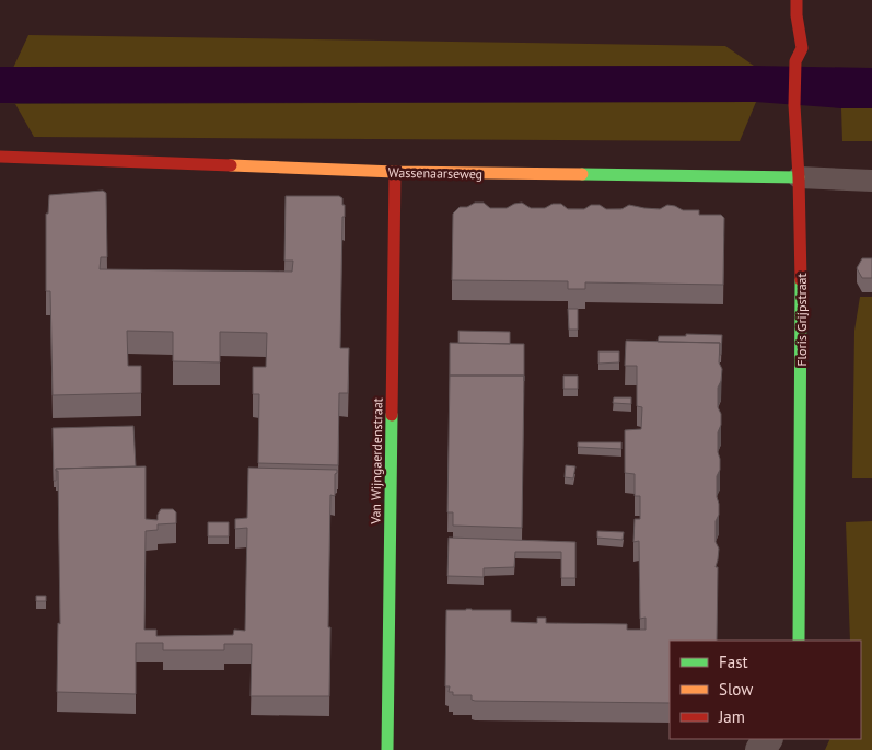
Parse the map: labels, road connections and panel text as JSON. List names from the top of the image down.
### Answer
{
  "streets": {
    "street": ["Wassenaarseweg", "Floris Grijpstraat", "Van Wijngaerdenstraat"]
  },
  "crossings": [
    ["Wassenaarseweg", "Floris Grijpstraat"],
    ["Wassenaarseweg", "Van Wijngaerdenstraat"]
  ],
  "legend": ["Fast", "Slow", "Jam"]
}
